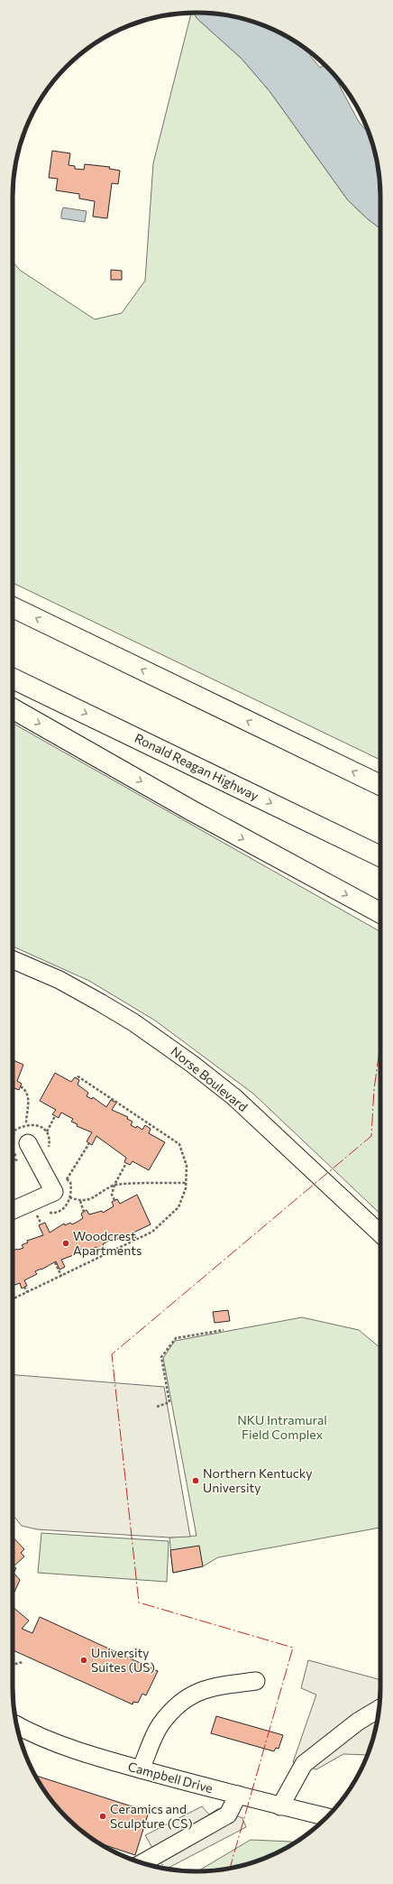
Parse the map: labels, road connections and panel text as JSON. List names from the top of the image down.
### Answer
{
  "streets": {
    "highway": ["Ronald Reagan Highway"],
    "street": ["Norse Boulevard", "Campbell Drive"]
  },
  "parks": ["NKU Intramural Field Complex"],
  "places": [
    "Woodcrest Apartments",
    "Northern Kentucky University",
    "University Suites (US)",
    "Ceramics and Sculpture (CS)"
  ]
}
